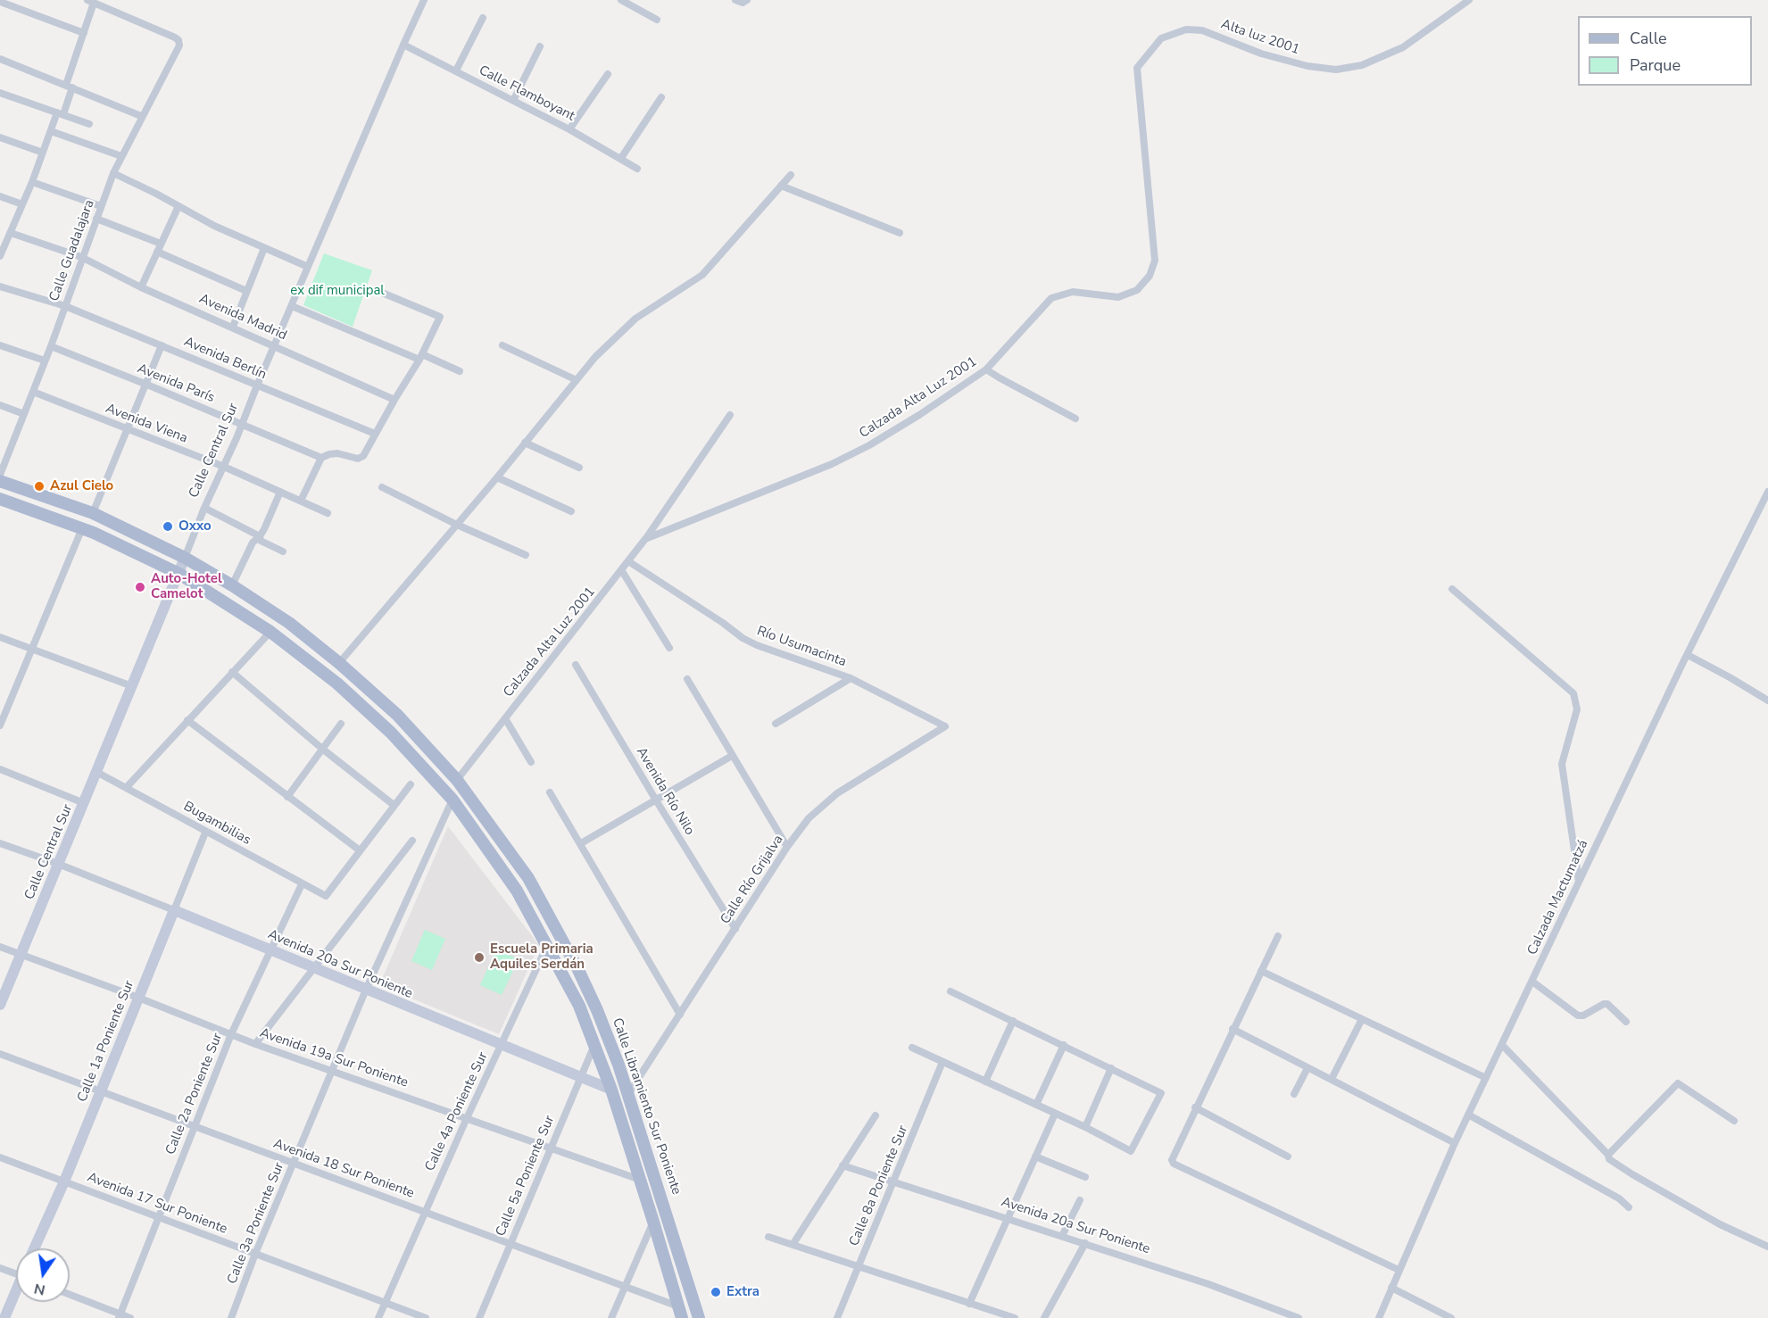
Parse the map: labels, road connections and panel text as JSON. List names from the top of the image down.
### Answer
{
  "streets": {
    "main road": ["Calle Libramiento Sur Poniente"],
    "street": [
      "Alta luz 2001",
      "Calle Flamboyant",
      "Calle Guadalajara",
      "Avenida Madrid",
      "Avenida Berlín",
      "Avenida París",
      "Calzada Alta Luz 2001",
      "Avenida Viena",
      "Calle Central Sur",
      "Río Usumacinta",
      "Avenida Río Nilo",
      "Bugambilias",
      "Calle Río Grijalva",
      "Calzada Mactumatzá",
      "Avenida 20a Sur Poniente",
      "Calle 1a Poniente Sur",
      "Avenida 19a Sur Poniente",
      "Calle 2a Poniente Sur",
      "Calle 4a Poniente Sur",
      "Avenida 18 Sur Poniente",
      "Calle 5a Poniente Sur",
      "Calle 8a Poniente Sur",
      "Avenida 17 Sur Poniente",
      "Calle 3a Poniente Sur"
    ]
  },
  "crossings": [
    ["Alta luz 2001", "Calzada Alta Luz 2001"],
    ["Calle Flamboyant", "Calle Central Sur"],
    ["Calle Guadalajara", "Avenida Madrid"],
    ["Calle Guadalajara", "Avenida Berlín"],
    ["Calle Guadalajara", "Avenida París"],
    ["Calle Guadalajara", "Avenida Viena"],
    ["Avenida Madrid", "Calle Central Sur"],
    ["Avenida Berlín", "Calle Central Sur"],
    ["Avenida París", "Calle Central Sur"],
    ["Calzada Alta Luz 2001", "Río Usumacinta"],
    ["Calzada Alta Luz 2001", "Calle Libramiento Sur Poniente"],
    ["Avenida Viena", "Calle Central Sur"],
    ["Calle Central Sur", "Bugambilias"],
    ["Calle Central Sur", "Avenida 20a Sur Poniente"],
    ["Calle Central Sur", "Avenida 19a Sur Poniente"],
    ["Calle Central Sur", "Calle Libramiento Sur Poniente"],
    ["Río Usumacinta", "Calle Río Grijalva"],
    ["Avenida Río Nilo", "Calle Río Grijalva"],
    ["Bugambilias", "Calle 1a Poniente Sur"],
    ["Bugambilias", "Calle 2a Poniente Sur"],
    ["Calle Río Grijalva", "Calle Libramiento Sur Poniente"],
    ["Avenida 20a Sur Poniente", "Calle 1a Poniente Sur"],
    ["Avenida 20a Sur Poniente", "Calle 2a Poniente Sur"],
    ["Avenida 20a Sur Poniente", "Calle Libramiento Sur Poniente"],
    ["Avenida 20a Sur Poniente", "Calle 4a Poniente Sur"],
    ["Avenida 20a Sur Poniente", "Calle 5a Poniente Sur"],
    ["Avenida 20a Sur Poniente", "Calle 8a Poniente Sur"],
    ["Avenida 20a Sur Poniente", "Calle 3a Poniente Sur"],
    ["Calle 1a Poniente Sur", "Avenida 19a Sur Poniente"],
    ["Calle 1a Poniente Sur", "Avenida 18 Sur Poniente"],
    ["Calle 1a Poniente Sur", "Avenida 17 Sur Poniente"],
    ["Avenida 19a Sur Poniente", "Calle 2a Poniente Sur"],
    ["Avenida 19a Sur Poniente", "Calle Libramiento Sur Poniente"],
    ["Avenida 19a Sur Poniente", "Calle 4a Poniente Sur"],
    ["Avenida 19a Sur Poniente", "Calle 5a Poniente Sur"],
    ["Avenida 19a Sur Poniente", "Calle 3a Poniente Sur"],
    ["Calle 2a Poniente Sur", "Avenida 18 Sur Poniente"],
    ["Calle 2a Poniente Sur", "Avenida 17 Sur Poniente"],
    ["Calle Libramiento Sur Poniente", "Calle 4a Poniente Sur"],
    ["Calle Libramiento Sur Poniente", "Avenida 18 Sur Poniente"],
    ["Calle Libramiento Sur Poniente", "Calle 5a Poniente Sur"],
    ["Calle Libramiento Sur Poniente", "Calle 3a Poniente Sur"],
    ["Calle 4a Poniente Sur", "Avenida 18 Sur Poniente"],
    ["Calle 4a Poniente Sur", "Avenida 17 Sur Poniente"],
    ["Avenida 18 Sur Poniente", "Calle 5a Poniente Sur"],
    ["Avenida 18 Sur Poniente", "Calle 3a Poniente Sur"],
    ["Avenida 17 Sur Poniente", "Calle 3a Poniente Sur"]
  ],
  "parks": ["ex dif municipal"],
  "places": [
    "Azul Cielo",
    "Oxxo",
    "Auto-Hotel Camelot",
    "Escuela Primaria Aquiles Serdán",
    "Extra"
  ],
  "legend": ["Calle", "Parque"],
  "north": "bottom"
}
